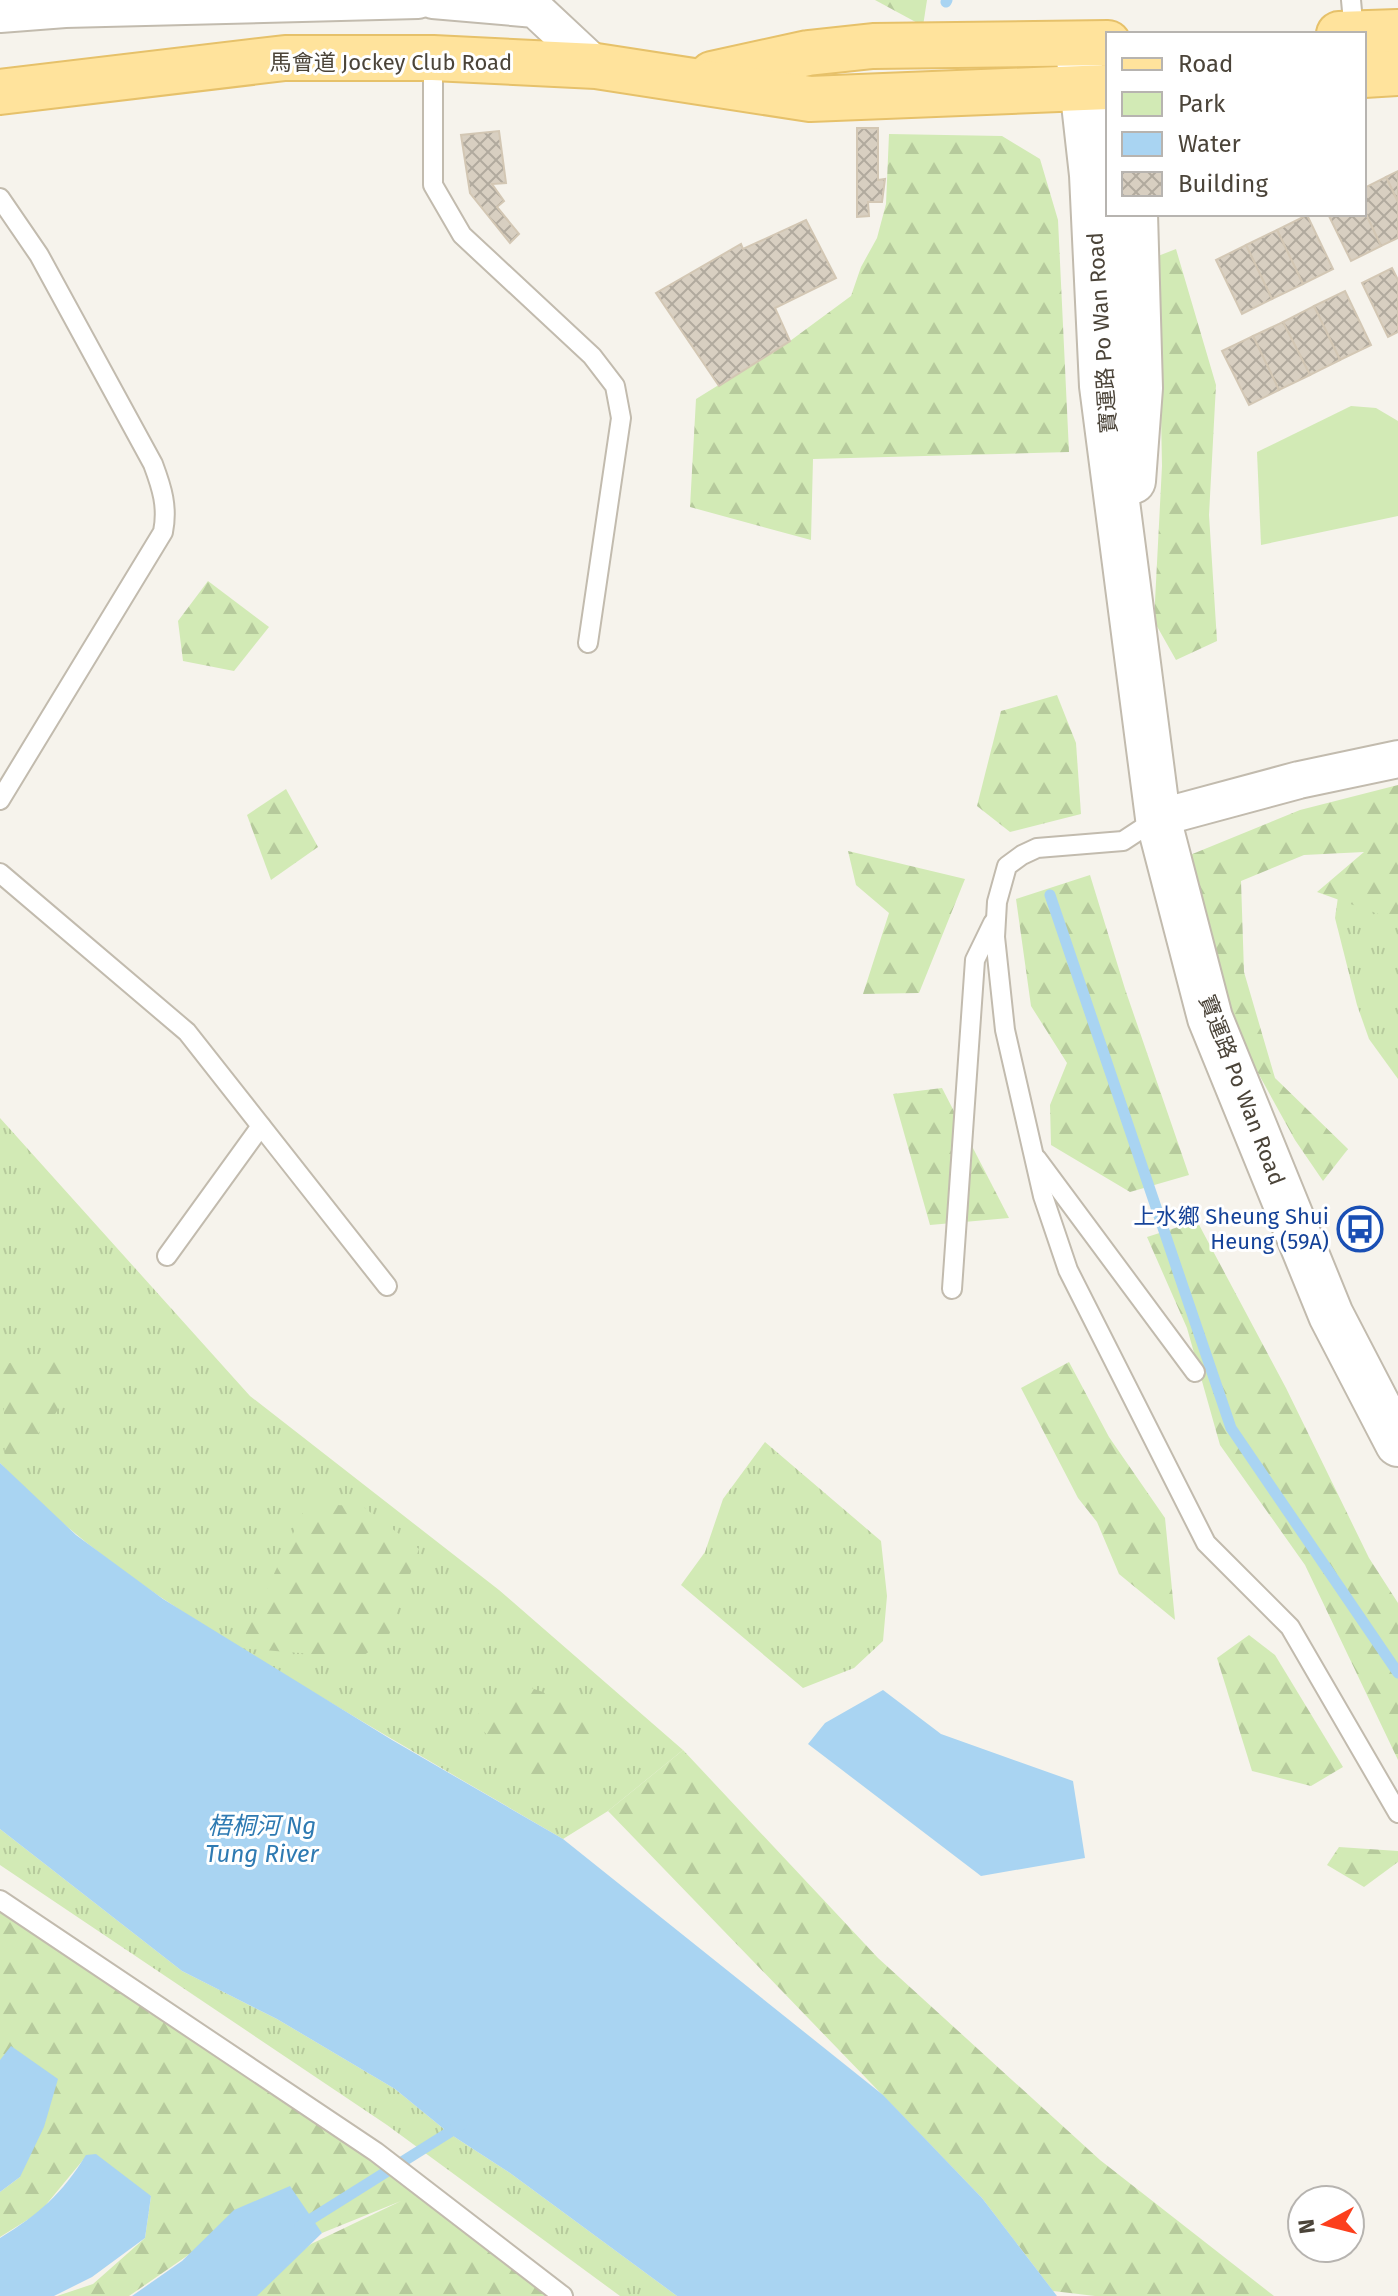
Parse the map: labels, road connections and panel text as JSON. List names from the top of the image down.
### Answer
{
  "streets": {
    "main road": ["馬會道 Jockey Club Road"],
    "street": ["寶運路 Po Wan Road"]
  },
  "crossings": [
    ["馬會道 Jockey Club Road", "寶運路 Po Wan Road"]
  ],
  "water": ["梧桐河 Ng Tung River"],
  "places": {
    "bus stop": ["上水鄉 Sheung Shui Heung (59A)"]
  },
  "legend": [
    "Road",
    "Park",
    "Water",
    "Building"
  ],
  "north": "left"
}
